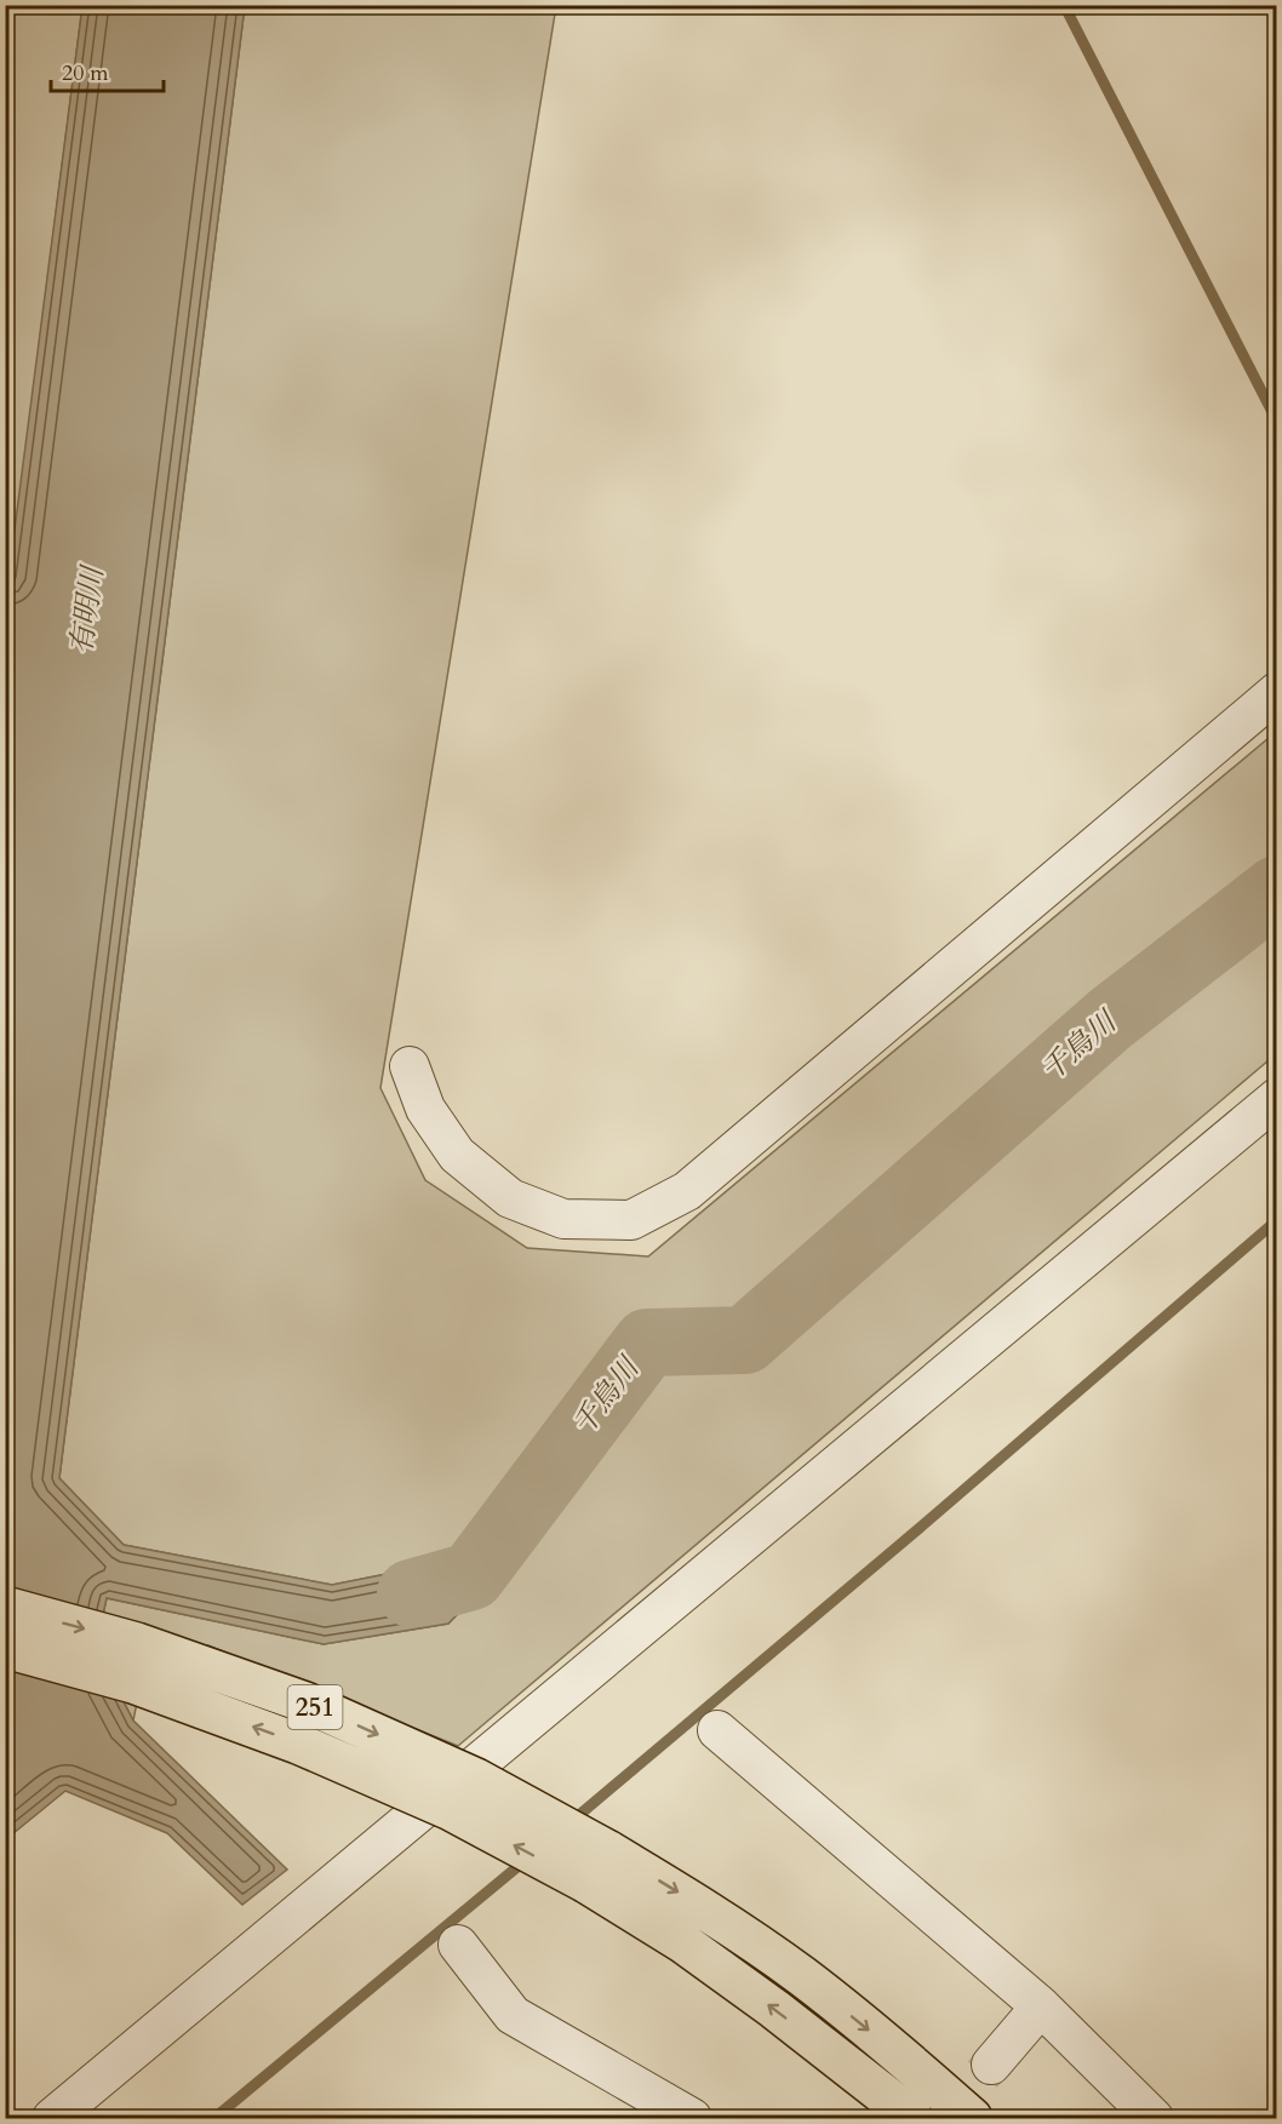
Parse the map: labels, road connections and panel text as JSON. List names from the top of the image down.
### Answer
{
  "streets": {
    "highway": ["251"]
  },
  "water": ["有明川", "千鳥川"],
  "scale_bar": "20 m"
}
